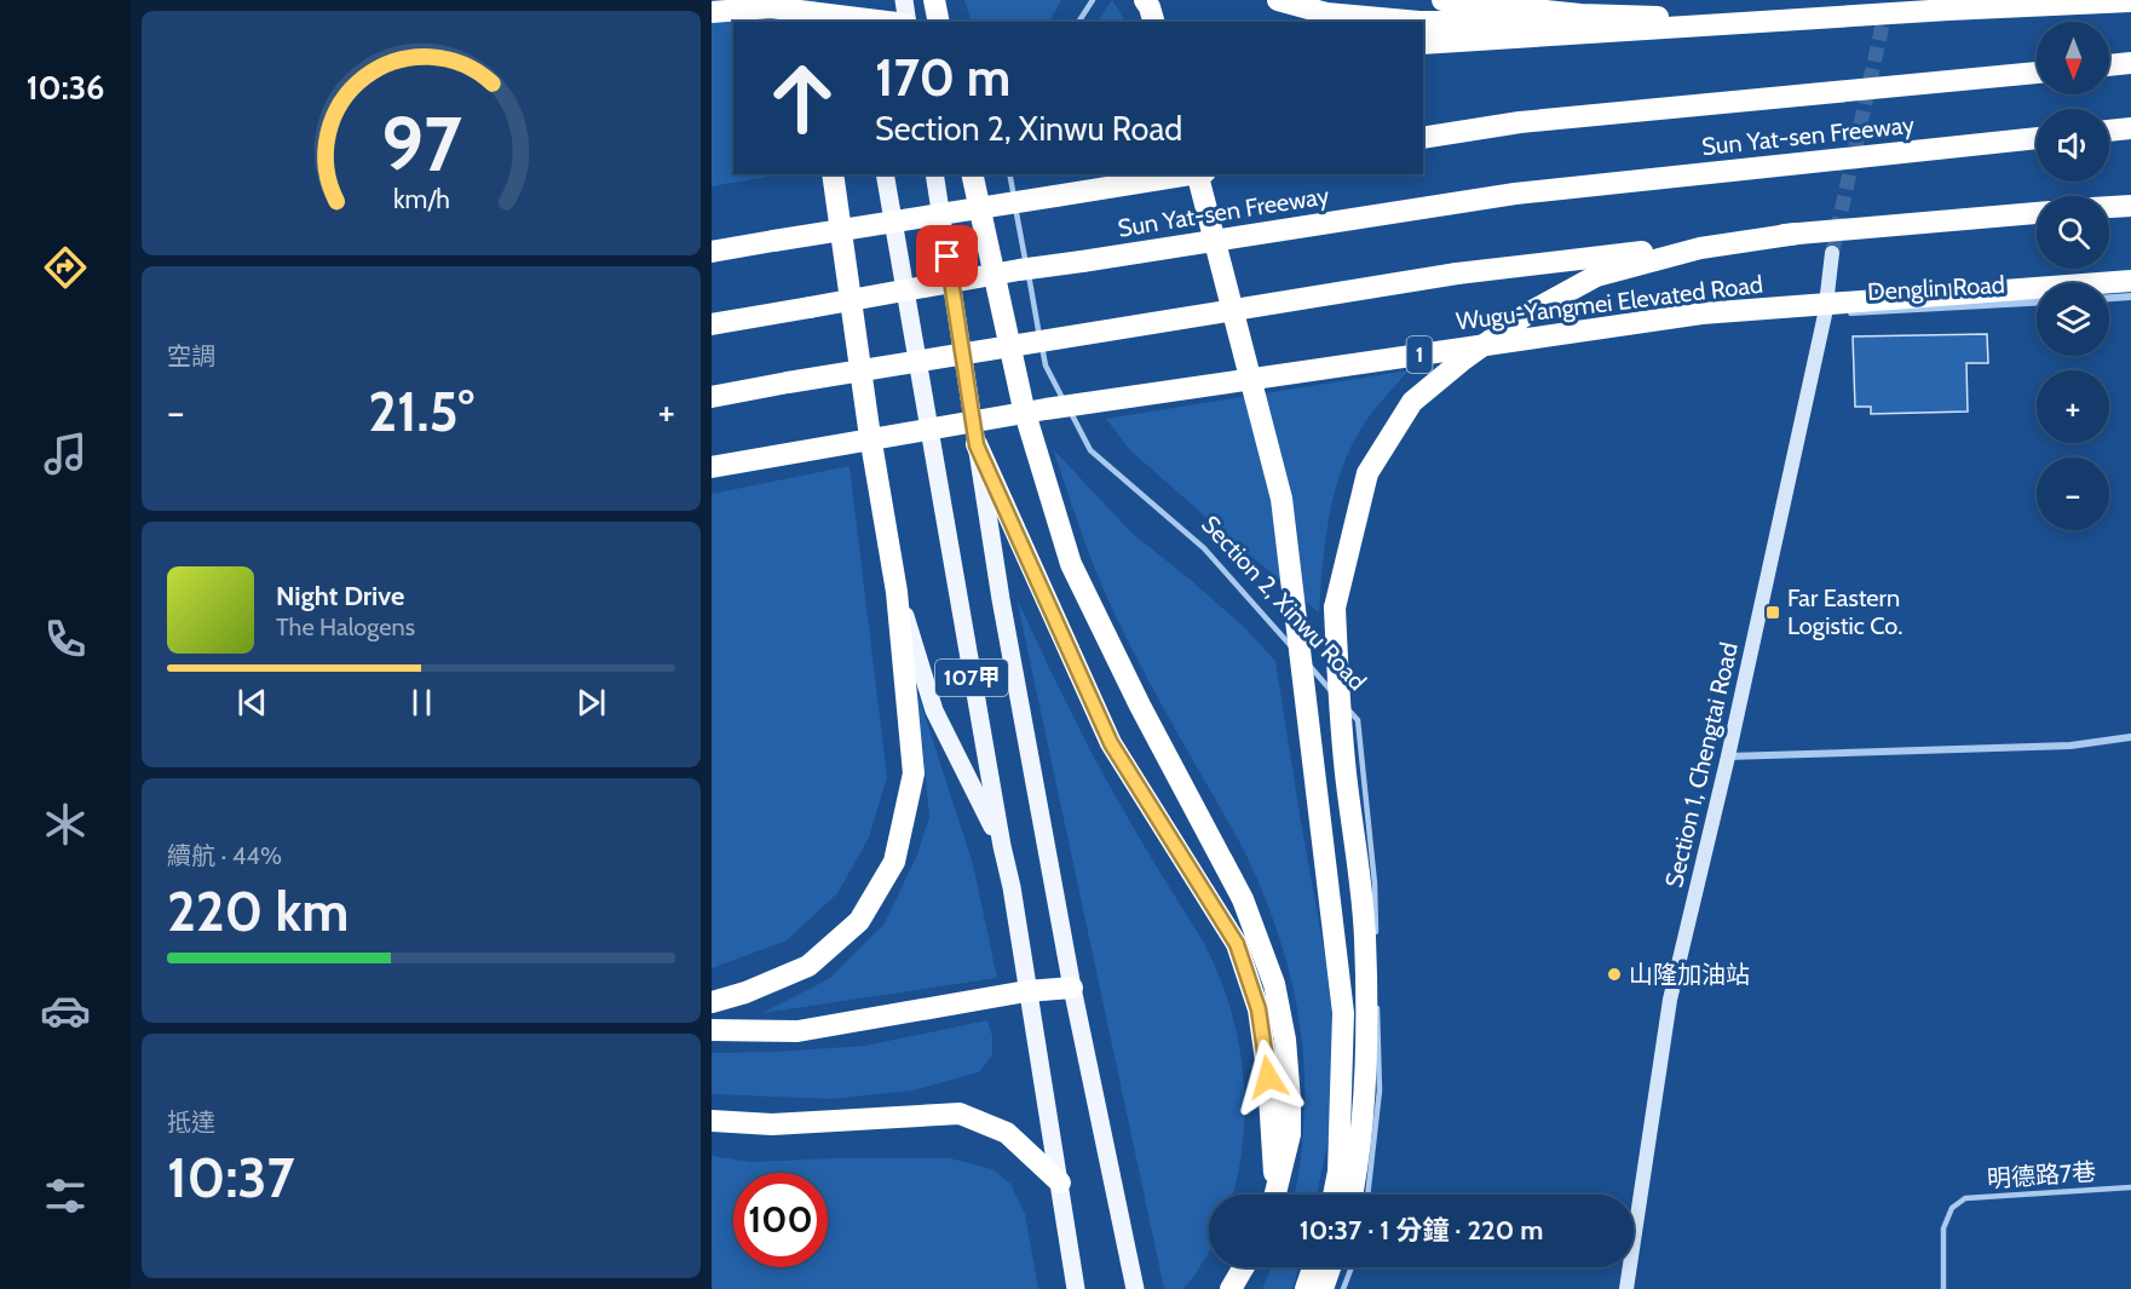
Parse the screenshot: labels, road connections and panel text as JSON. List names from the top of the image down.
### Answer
{
  "streets": {
    "highway": ["Sun Yat-sen Freeway", "Wugu-Yangmei Elevated Road", "1"],
    "main road": ["107甲", "Section 1, Chengtai Road"],
    "street": ["Denglin Road"],
    "lane": ["Section 2, Xinwu Road", "明德路7巷"]
  },
  "crossings": [
    ["Denglin Road", "Section 1, Chengtai Road"]
  ],
  "places": {
    "transit": ["Far Eastern Logistic Co."],
    "other": ["山隆加油站"]
  },
  "north": "bottom",
  "page": {
    "tabs": "10:36",
    "map_buttons": ["+", "−"],
    "turn": ["170 m", "Section 2, Xinwu Road"],
    "tile": [
      "空調",
      ["續航 · 44%", "220 km"],
      ["抵達", "10:37"]
    ],
    "heat": ["−", "21.5°", "+"],
    "song": ["Night Drive", "The Halogens"],
    "limit": "100",
    "trip": "10:37 · 1 分鐘 · 220 m",
    "gauge": ["97", "km/h"]
  }
}
